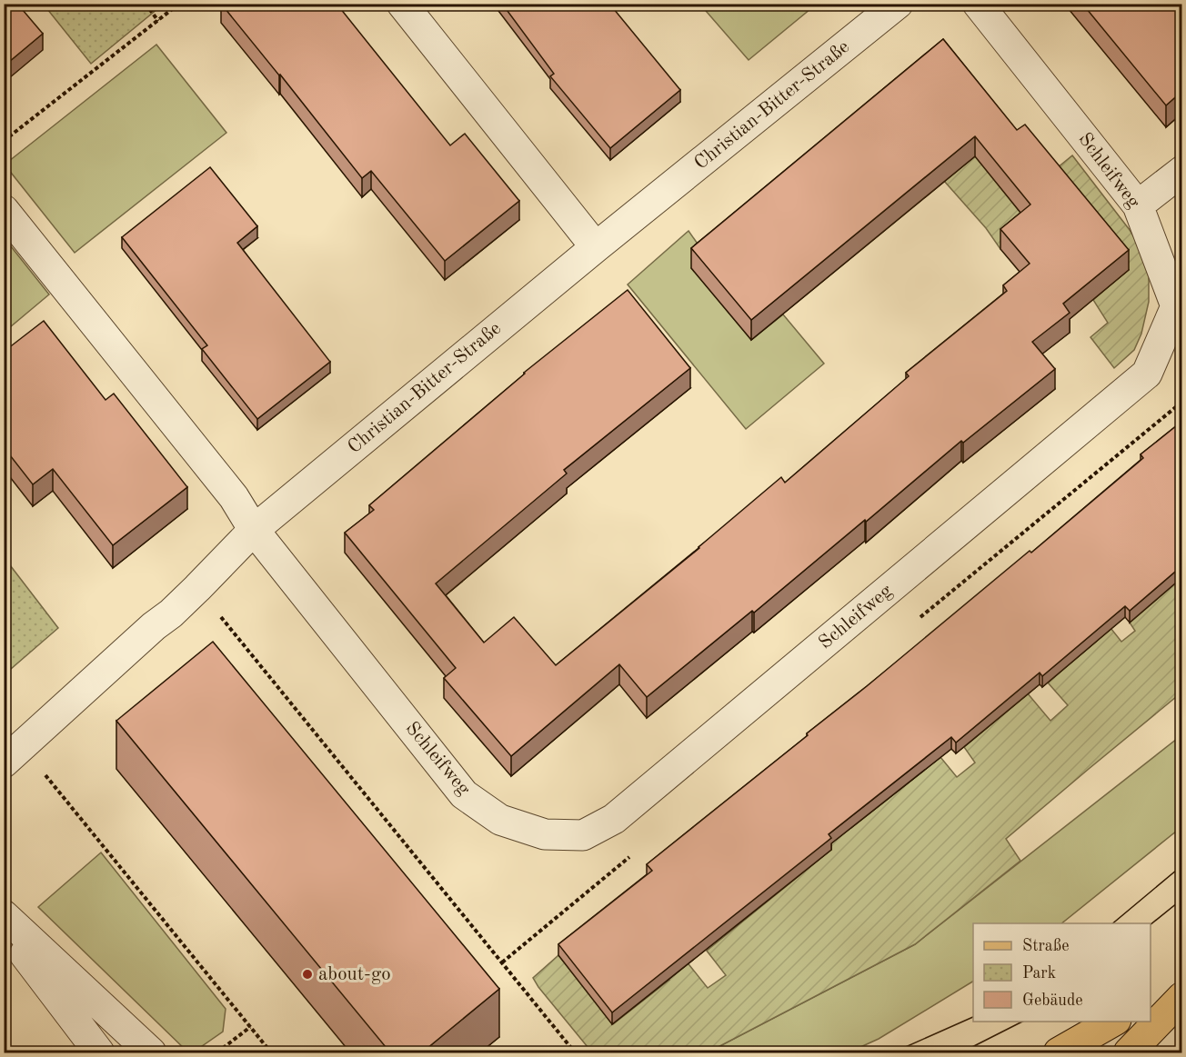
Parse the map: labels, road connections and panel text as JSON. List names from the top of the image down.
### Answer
{
  "streets": {
    "street": ["Christian-Bitter-Straße", "Schleifweg"]
  },
  "crossings": [
    ["Christian-Bitter-Straße", "Schleifweg"]
  ],
  "places": ["about-go"],
  "legend": ["Straße", "Park", "Gebäude"]
}
